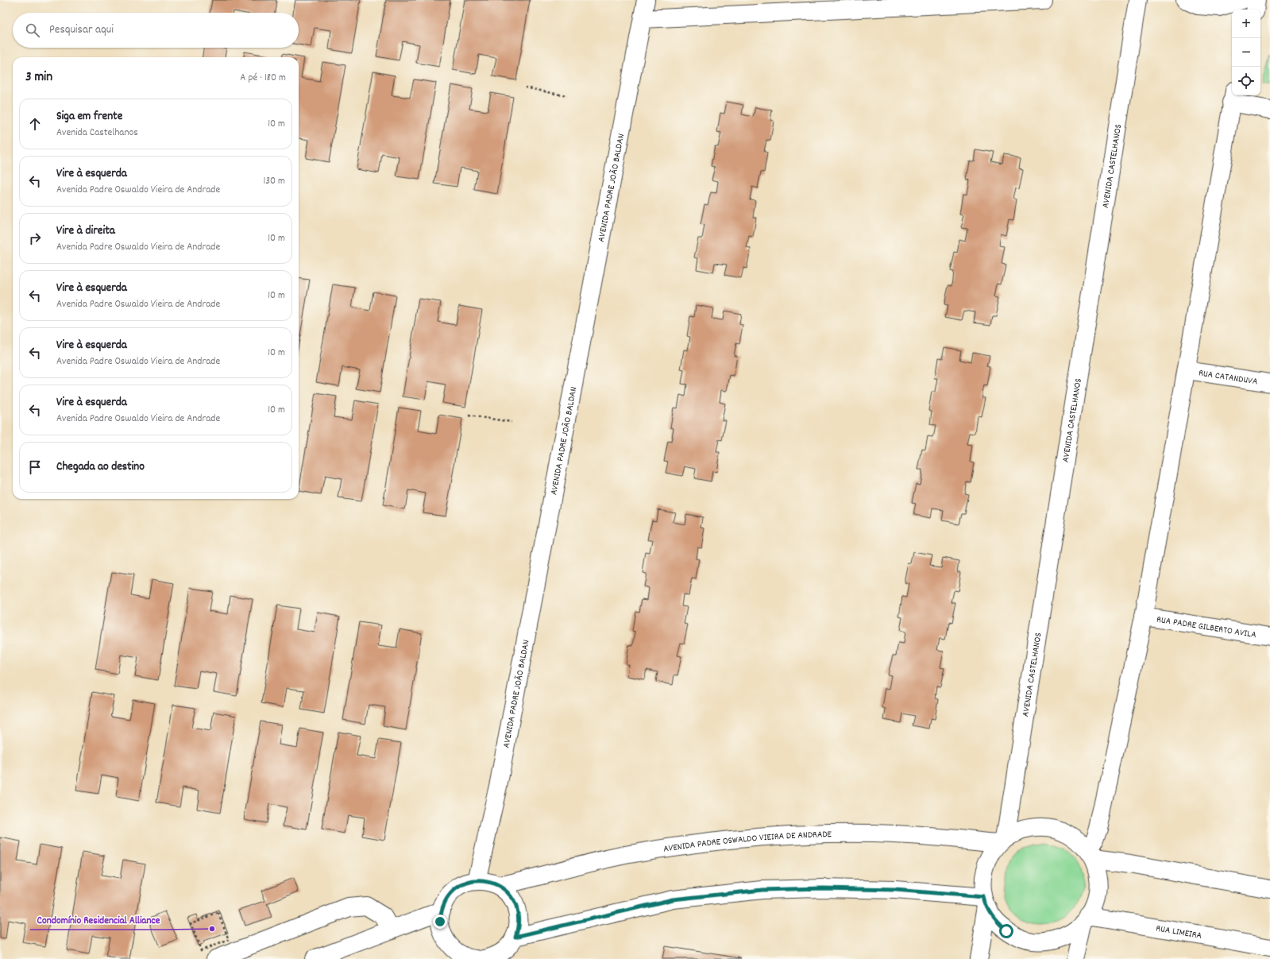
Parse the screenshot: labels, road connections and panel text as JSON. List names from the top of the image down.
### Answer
{
  "streets": {
    "street": [
      "AVENIDA CASTELHANOS",
      "AVENIDA PADRE JOÃO BALDAN",
      "RUA CATANDUVA",
      "RUA PADRE GILBERTO AVILA",
      "AVENIDA PADRE OSWALDO VIEIRA DE ANDRADE",
      "RUA LIMEIRA"
    ]
  },
  "crossings": [
    ["AVENIDA CASTELHANOS", "AVENIDA PADRE OSWALDO VIEIRA DE ANDRADE"],
    ["AVENIDA CASTELHANOS", "RUA LIMEIRA"]
  ],
  "places": ["Condomínio Residencial Alliance"],
  "page": {
    "map_buttons": ["+", "−"],
    "search": "Pesquisar aqui",
    "heading": ["3 min", "A pé · 180 m"],
    "list": [
      ["Siga em frente", "Avenida Castelhanos", "10 m"],
      ["Vire à esquerda", "Avenida Padre Oswaldo Vieira de Andrade", "130 m"],
      ["Vire à direita", "Avenida Padre Oswaldo Vieira de Andrade", "10 m"],
      ["Vire à esquerda", "Avenida Padre Oswaldo Vieira de Andrade", "10 m"],
      ["Vire à esquerda", "Avenida Padre Oswaldo Vieira de Andrade", "10 m"],
      ["Vire à esquerda", "Avenida Padre Oswaldo Vieira de Andrade", "10 m"],
      "Chegada ao destino"
    ]
  }
}
